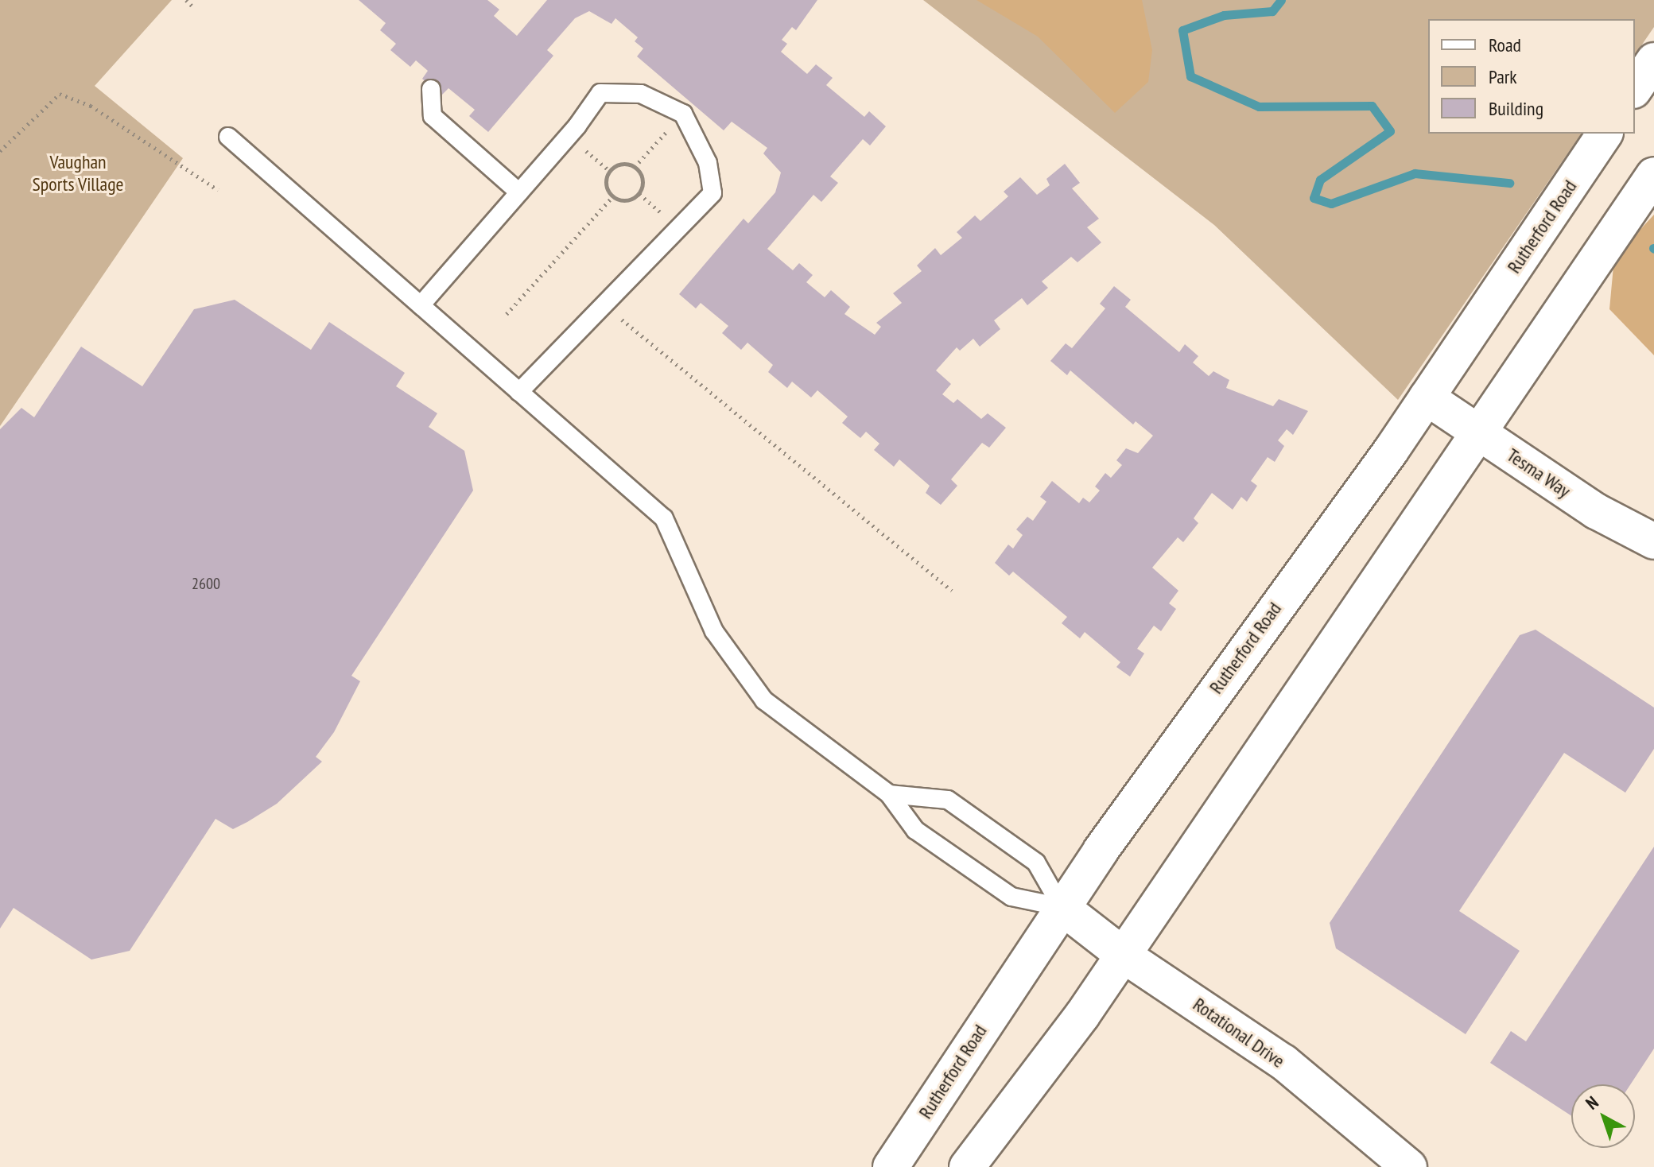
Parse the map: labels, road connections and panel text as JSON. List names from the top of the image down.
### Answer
{
  "streets": {
    "main road": ["Rutherford Road", "Tesma Way", "Rotational Drive"]
  },
  "crossings": [
    ["Rutherford Road", "Tesma Way"],
    ["Rutherford Road", "Rotational Drive"]
  ],
  "parks": ["Vaughan Sports Village"],
  "house_numbers": ["2600"],
  "legend": ["Road", "Park", "Building"],
  "north": "top left"
}
